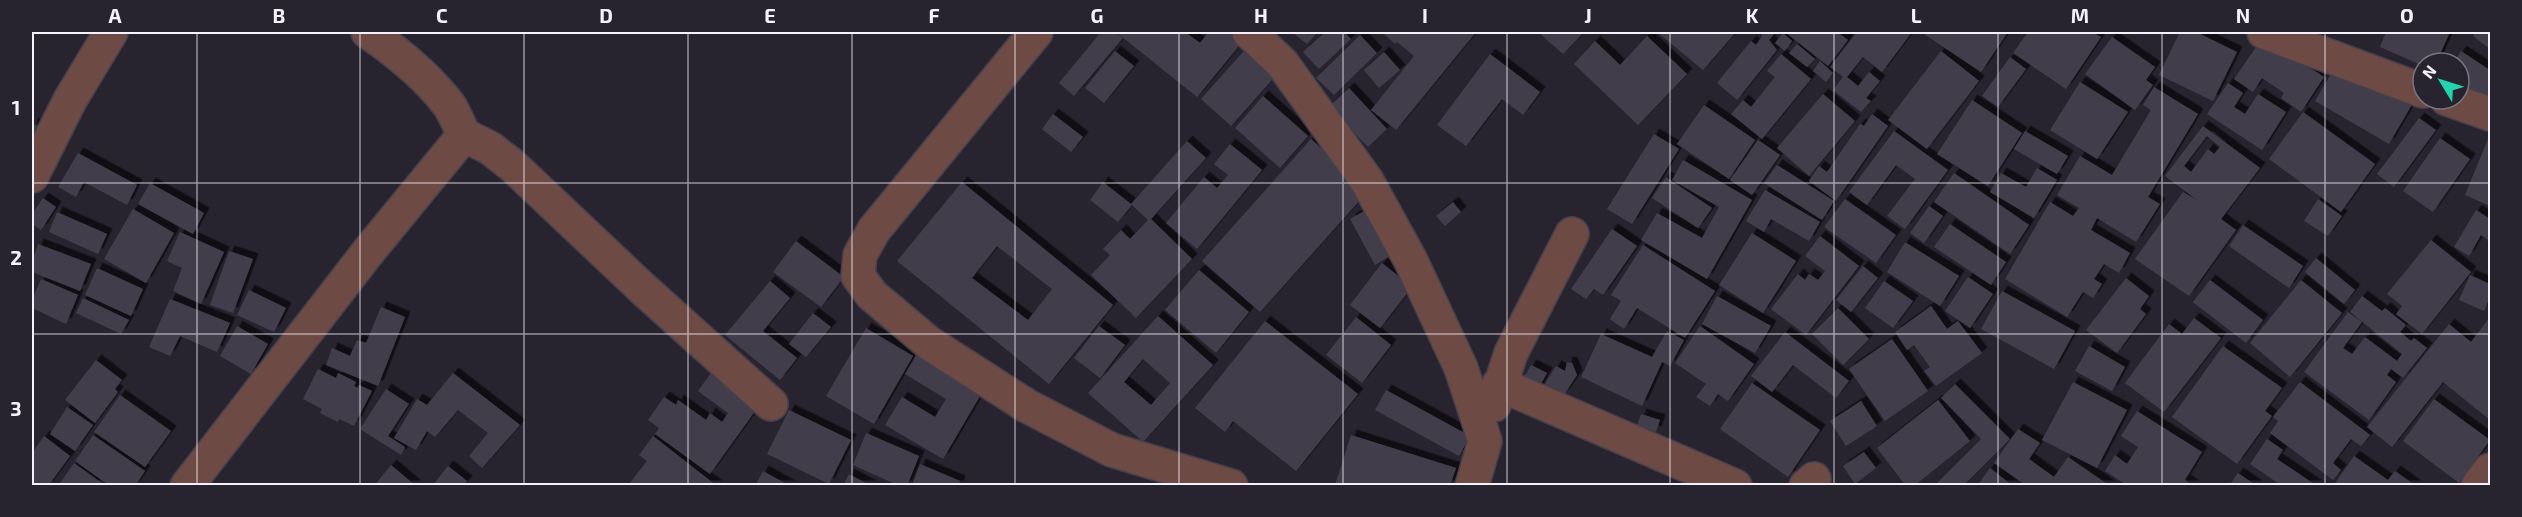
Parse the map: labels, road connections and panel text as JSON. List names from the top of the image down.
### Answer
{
  "north": "top left",
  "grid": {
    "columns": [
      "A",
      "B",
      "C",
      "D",
      "E",
      "F",
      "G",
      "H",
      "I",
      "J",
      "K",
      "L",
      "M",
      "N",
      "O"
    ],
    "rows": ["1", "2", "3"]
  }
}
